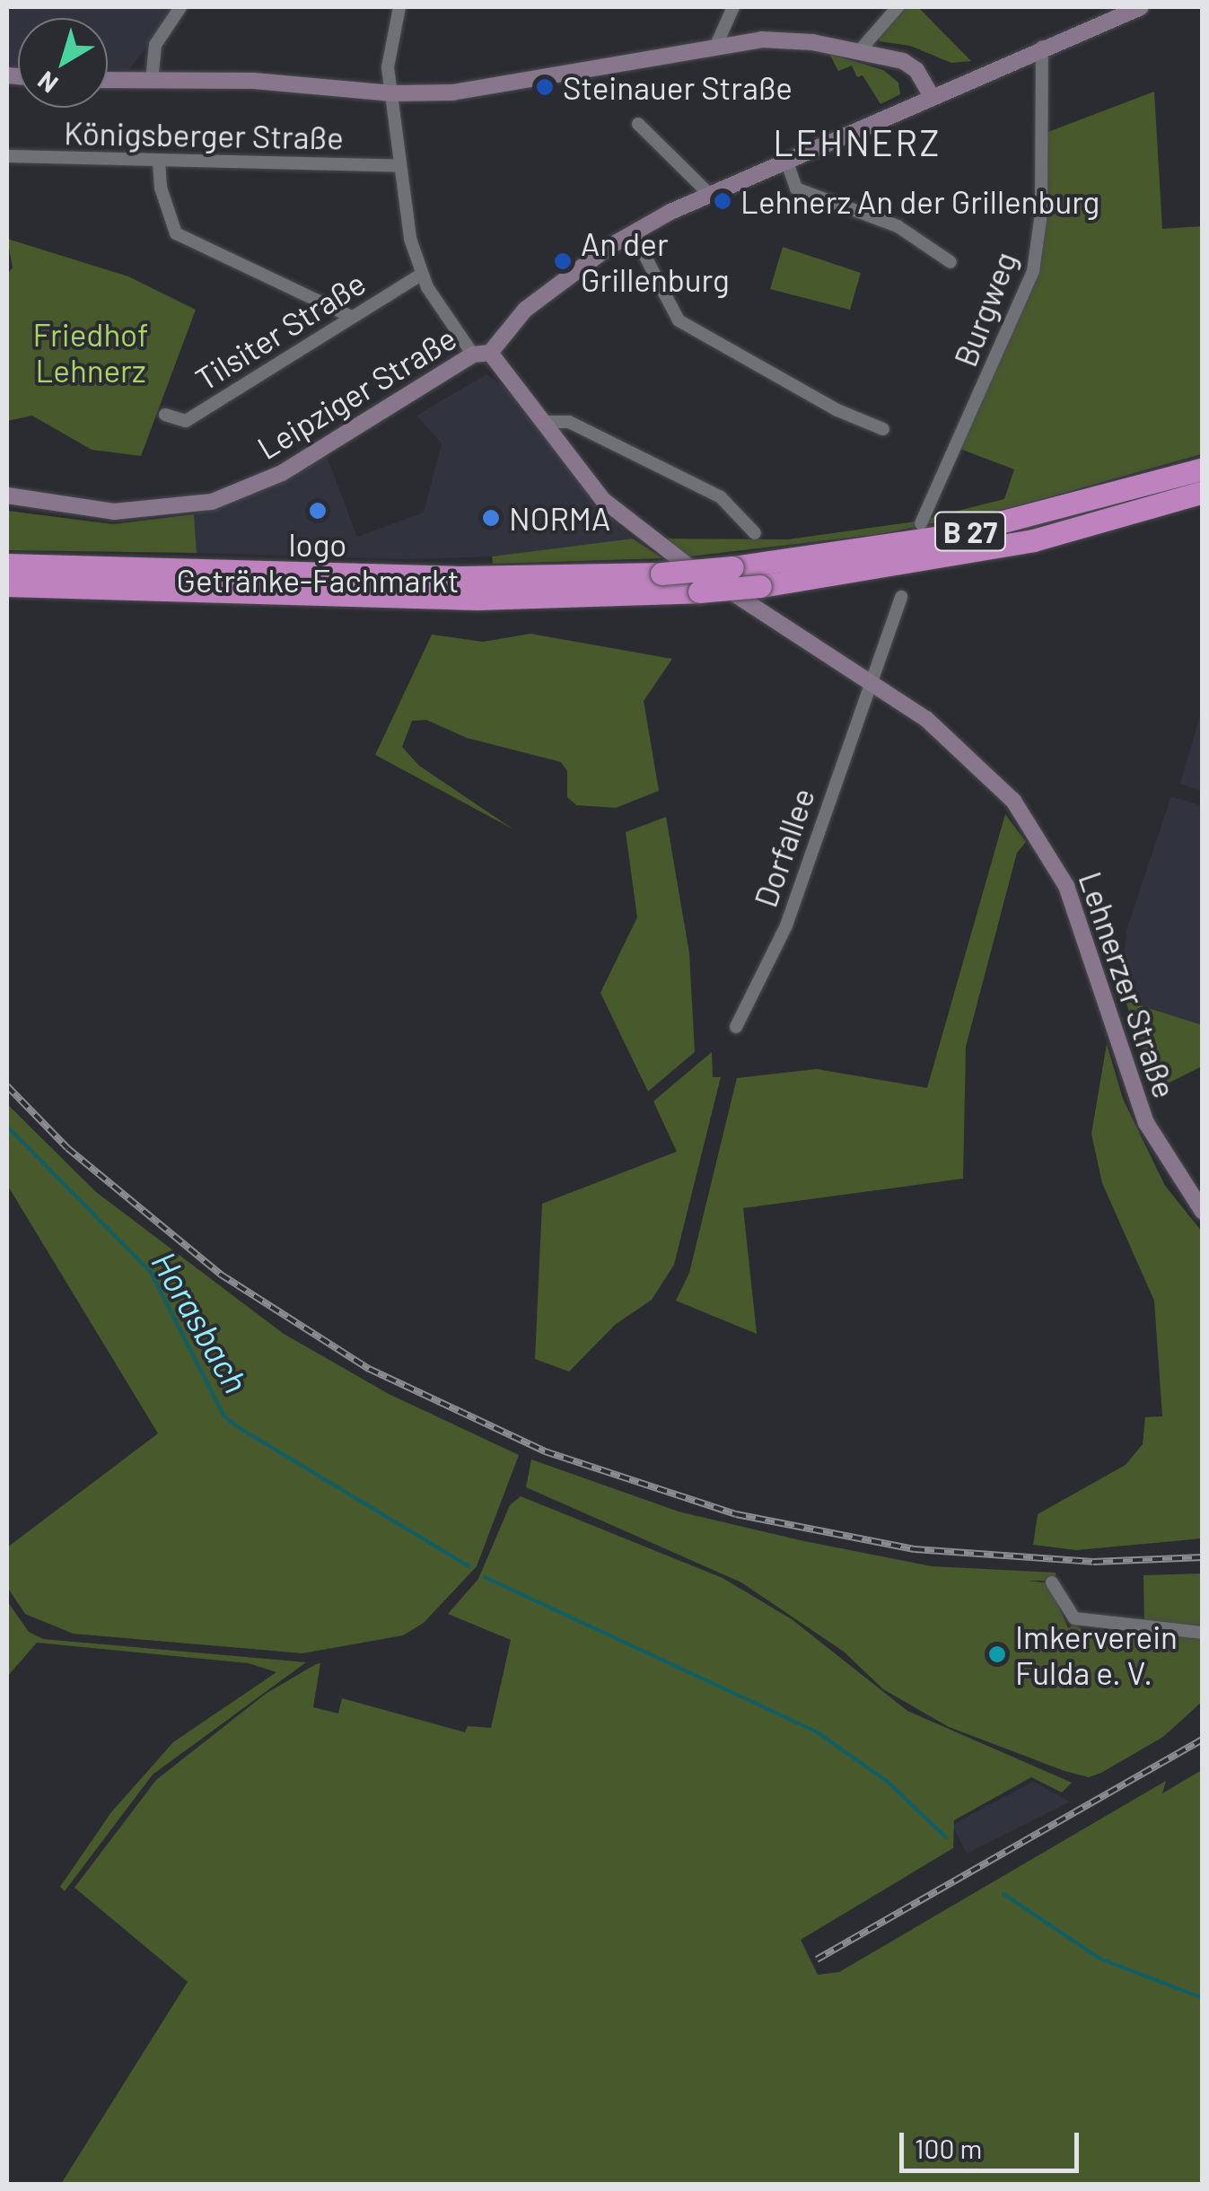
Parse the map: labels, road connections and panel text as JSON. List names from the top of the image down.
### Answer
{
  "streets": {
    "highway": ["B 27"],
    "main road": ["Leipziger Straße", "Lehnerzer Straße"],
    "street": [
      "Königsberger Straße",
      "Burgweg",
      "Tilsiter Straße",
      "Dorfallee"
    ]
  },
  "crossings": [
    ["Burgweg", "Leipziger Straße"],
    ["Leipziger Straße", "Lehnerzer Straße"],
    ["Dorfallee", "Lehnerzer Straße"]
  ],
  "districts": ["LEHNERZ"],
  "water": ["Horasbach"],
  "parks": ["Friedhof Lehnerz"],
  "places": [
    "Steinauer Straße",
    "Lehnerz An der Grillenburg",
    "An der Grillenburg",
    "logo Getränke-Fachmarkt",
    "NORMA",
    "Imkerverein Fulda e. V."
  ],
  "scale_bar": "100 m",
  "north": "bottom left"
}
